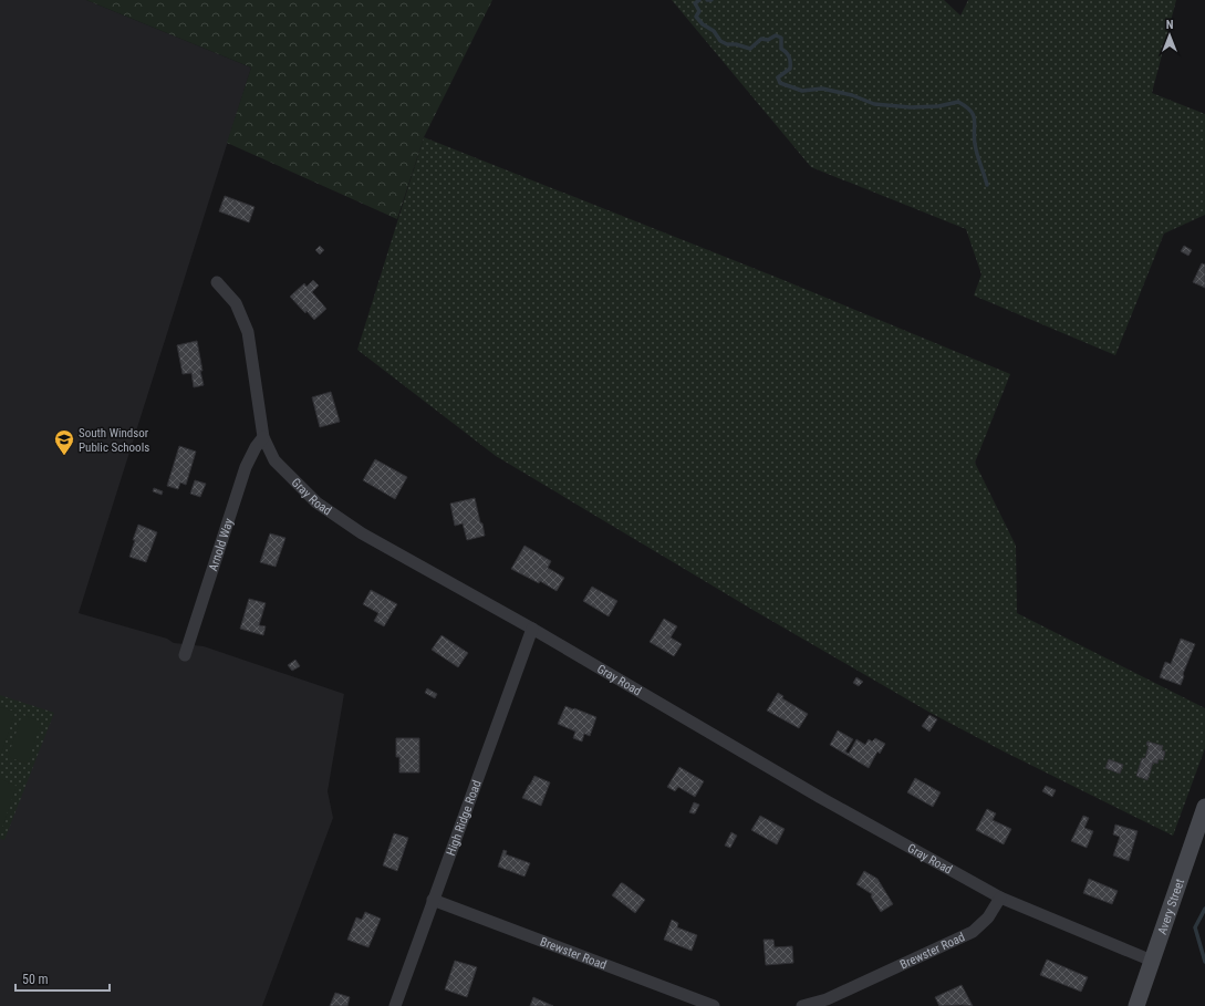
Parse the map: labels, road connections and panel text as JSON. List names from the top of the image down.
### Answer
{
  "streets": {
    "main road": ["Avery Street"],
    "street": [
      "Gray Road",
      "Arnold Way",
      "High Ridge Road",
      "Brewster Road"
    ]
  },
  "crossings": [
    ["Gray Road", "Arnold Way"],
    ["Gray Road", "High Ridge Road"],
    ["Gray Road", "Avery Street"],
    ["Gray Road", "Brewster Road"],
    ["High Ridge Road", "Brewster Road"]
  ],
  "places": {
    "school or university": ["South Windsor Public Schools"]
  },
  "scale_bar": "50 m",
  "north": "top"
}
